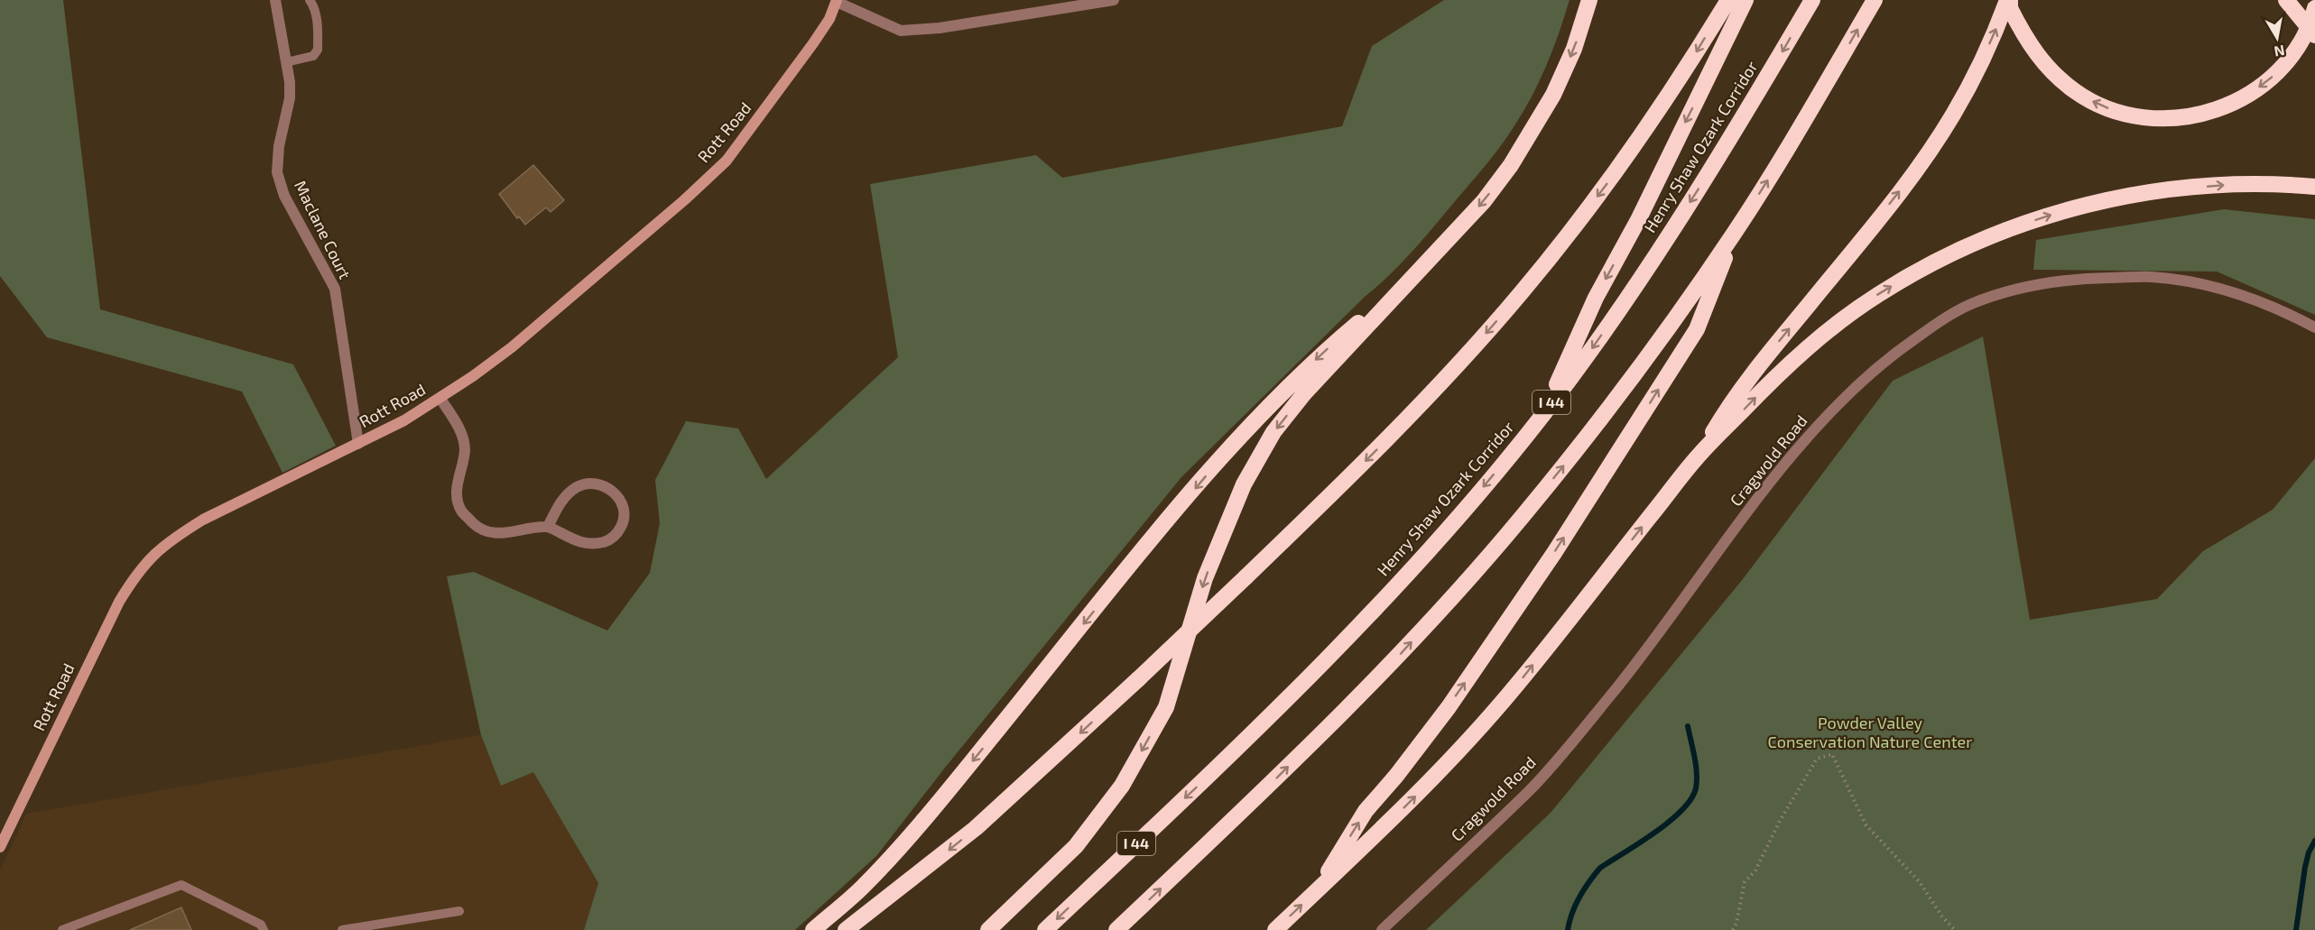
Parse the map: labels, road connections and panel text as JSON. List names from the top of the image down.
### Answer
{
  "streets": {
    "highway": ["Henry Shaw Ozark Corridor", "I 44"],
    "street": ["Rott Road", "Maclane Court", "Cragwold Road"]
  },
  "crossings": [
    ["Rott Road", "Maclane Court"]
  ],
  "parks": ["Powder Valley Conservation Nature Center"],
  "north": "bottom"
}
